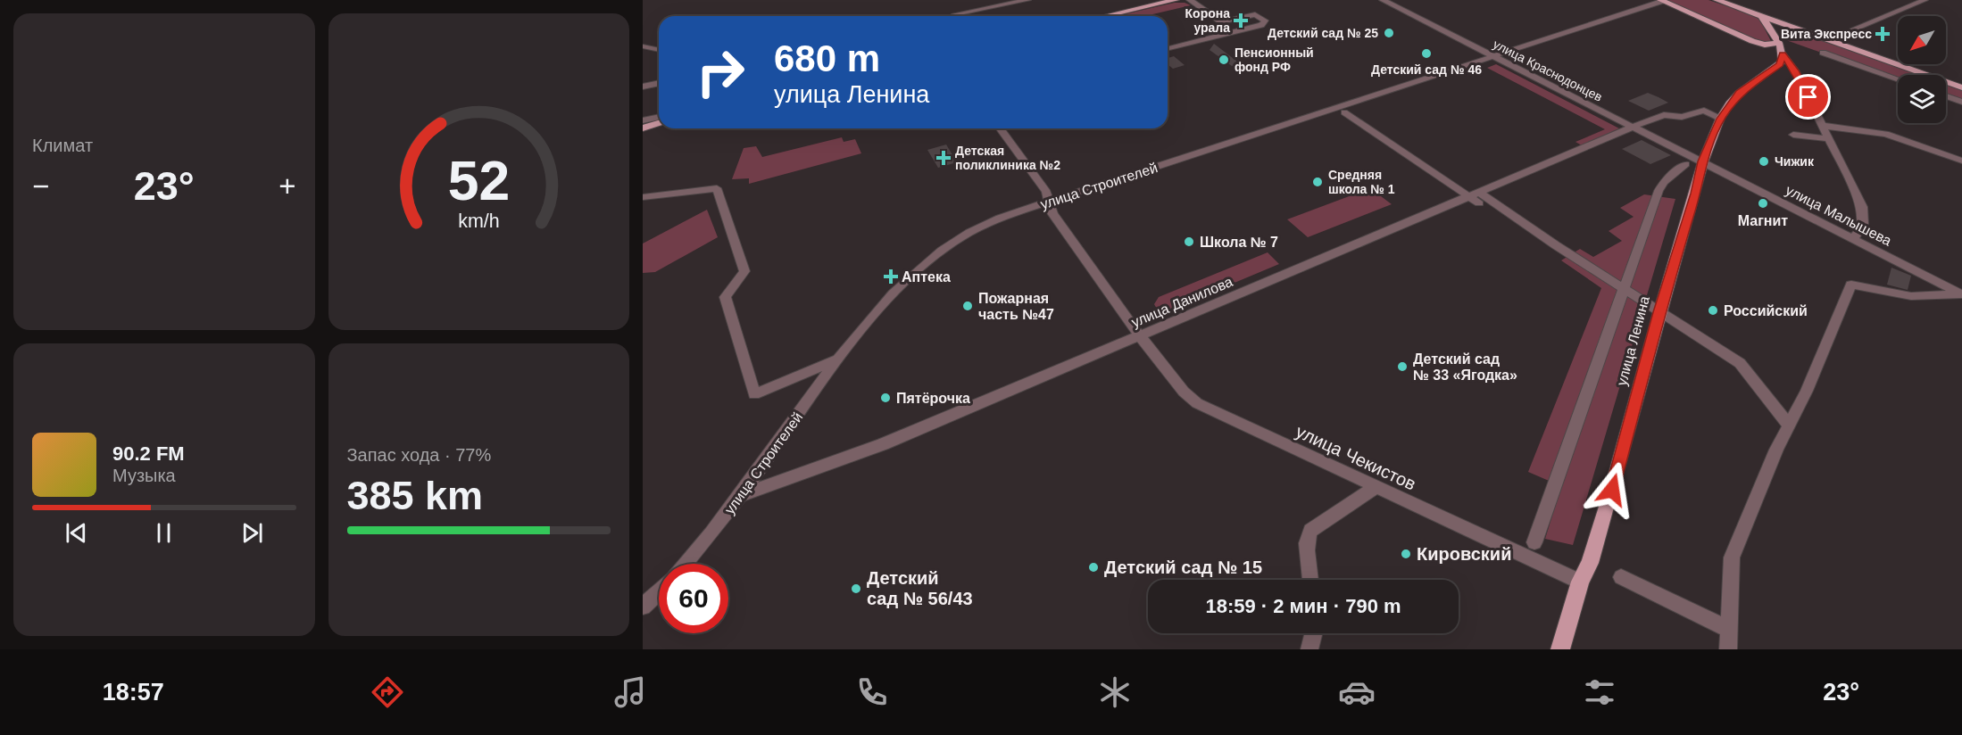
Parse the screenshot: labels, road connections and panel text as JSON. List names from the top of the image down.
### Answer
{
  "streets": {
    "main road": ["улица Ленина"],
    "street": [
      "улица Краснодонцев",
      "улица Строителей",
      "улица Малышева",
      "улица Данилова",
      "улица Чекистов"
    ]
  },
  "crossings": [
    ["улица Краснодонцев", "улица Строителей"],
    ["улица Краснодонцев", "улица Малышева"],
    ["улица Краснодонцев", "улица Данилова"],
    ["улица Краснодонцев", "улица Ленина"],
    ["улица Строителей", "улица Данилова"],
    ["улица Строителей", "улица Чекистов"],
    ["улица Малышева", "улица Ленина"],
    ["улица Данилова", "улица Ленина"],
    ["улица Данилова", "улица Чекистов"],
    ["улица Ленина", "улица Чекистов"]
  ],
  "places": {
    "health": [
      "Корона урала",
      "Вита Экспресс",
      "Детская поликлиника №2",
      "Аптека"
    ],
    "other": [
      "Детский сад № 25",
      "Детский сад № 46",
      "Пенсионный фонд РФ",
      "Чижик",
      "Средняя школа № 1",
      "Магнит",
      "Школа № 7",
      "Пожарная часть №47",
      "Российский",
      "Детский сад № 33 «Ягодка»",
      "Пятёрочка",
      "Кировский",
      "Детский сад № 15",
      "Детский сад № 56/43"
    ]
  },
  "north": "bottom left",
  "page": {
    "tile": [
      "Климат",
      ["Запас хода · 77%", "385 km"]
    ],
    "turn": ["680 m", "улица Ленина"],
    "heat": ["−", "23°", "+"],
    "song": ["90.2 FM", "Музыка"],
    "limit": "60",
    "trip": "18:59 · 2 мин · 790 m",
    "tabs": ["18:57", "23°"],
    "gauge": ["52", "km/h"]
  }
}
